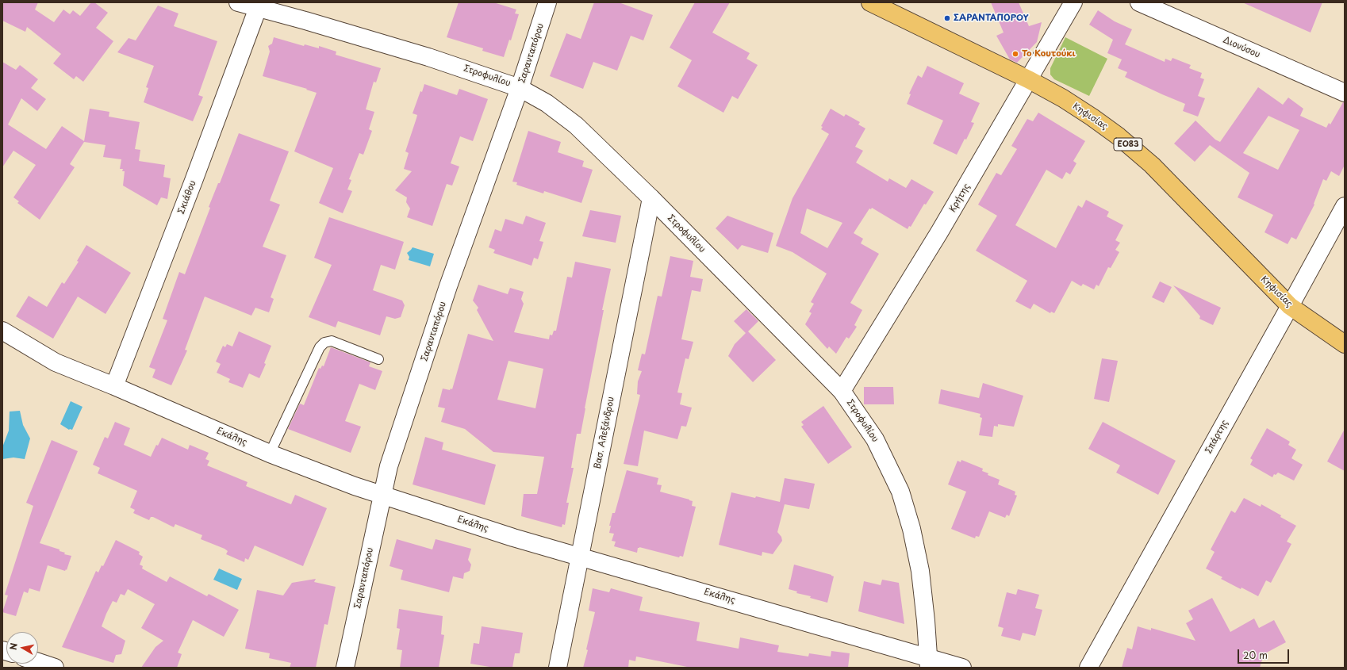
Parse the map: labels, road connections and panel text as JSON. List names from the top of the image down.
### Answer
{
  "streets": {
    "main road": ["Κηφισίας", "ΕΟ83"],
    "street": [
      "Διονύσου",
      "Σαρανταπόρου",
      "Στροφυλίου",
      "Σκιάθου",
      "Κρήτης",
      "Βασ. Αλεξάνδρου",
      "Εκάλης",
      "Σπάρτης"
    ]
  },
  "crossings": [
    ["Σαρανταπόρου", "Στροφυλίου"],
    ["Σαρανταπόρου", "Εκάλης"],
    ["Στροφυλίου", "Σκιάθου"],
    ["Στροφυλίου", "Κρήτης"],
    ["Στροφυλίου", "Βασ. Αλεξάνδρου"],
    ["Στροφυλίου", "Εκάλης"],
    ["Κηφισίας", "Κρήτης"],
    ["Κηφισίας", "Σπάρτης"],
    ["Σκιάθου", "Εκάλης"],
    ["Βασ. Αλεξάνδρου", "Εκάλης"]
  ],
  "places": ["ΣΑΡΑΝΤΑΠΟΡΟΥ", "Το Κουτούκι"],
  "scale_bar": "20 m",
  "north": "left"
}
